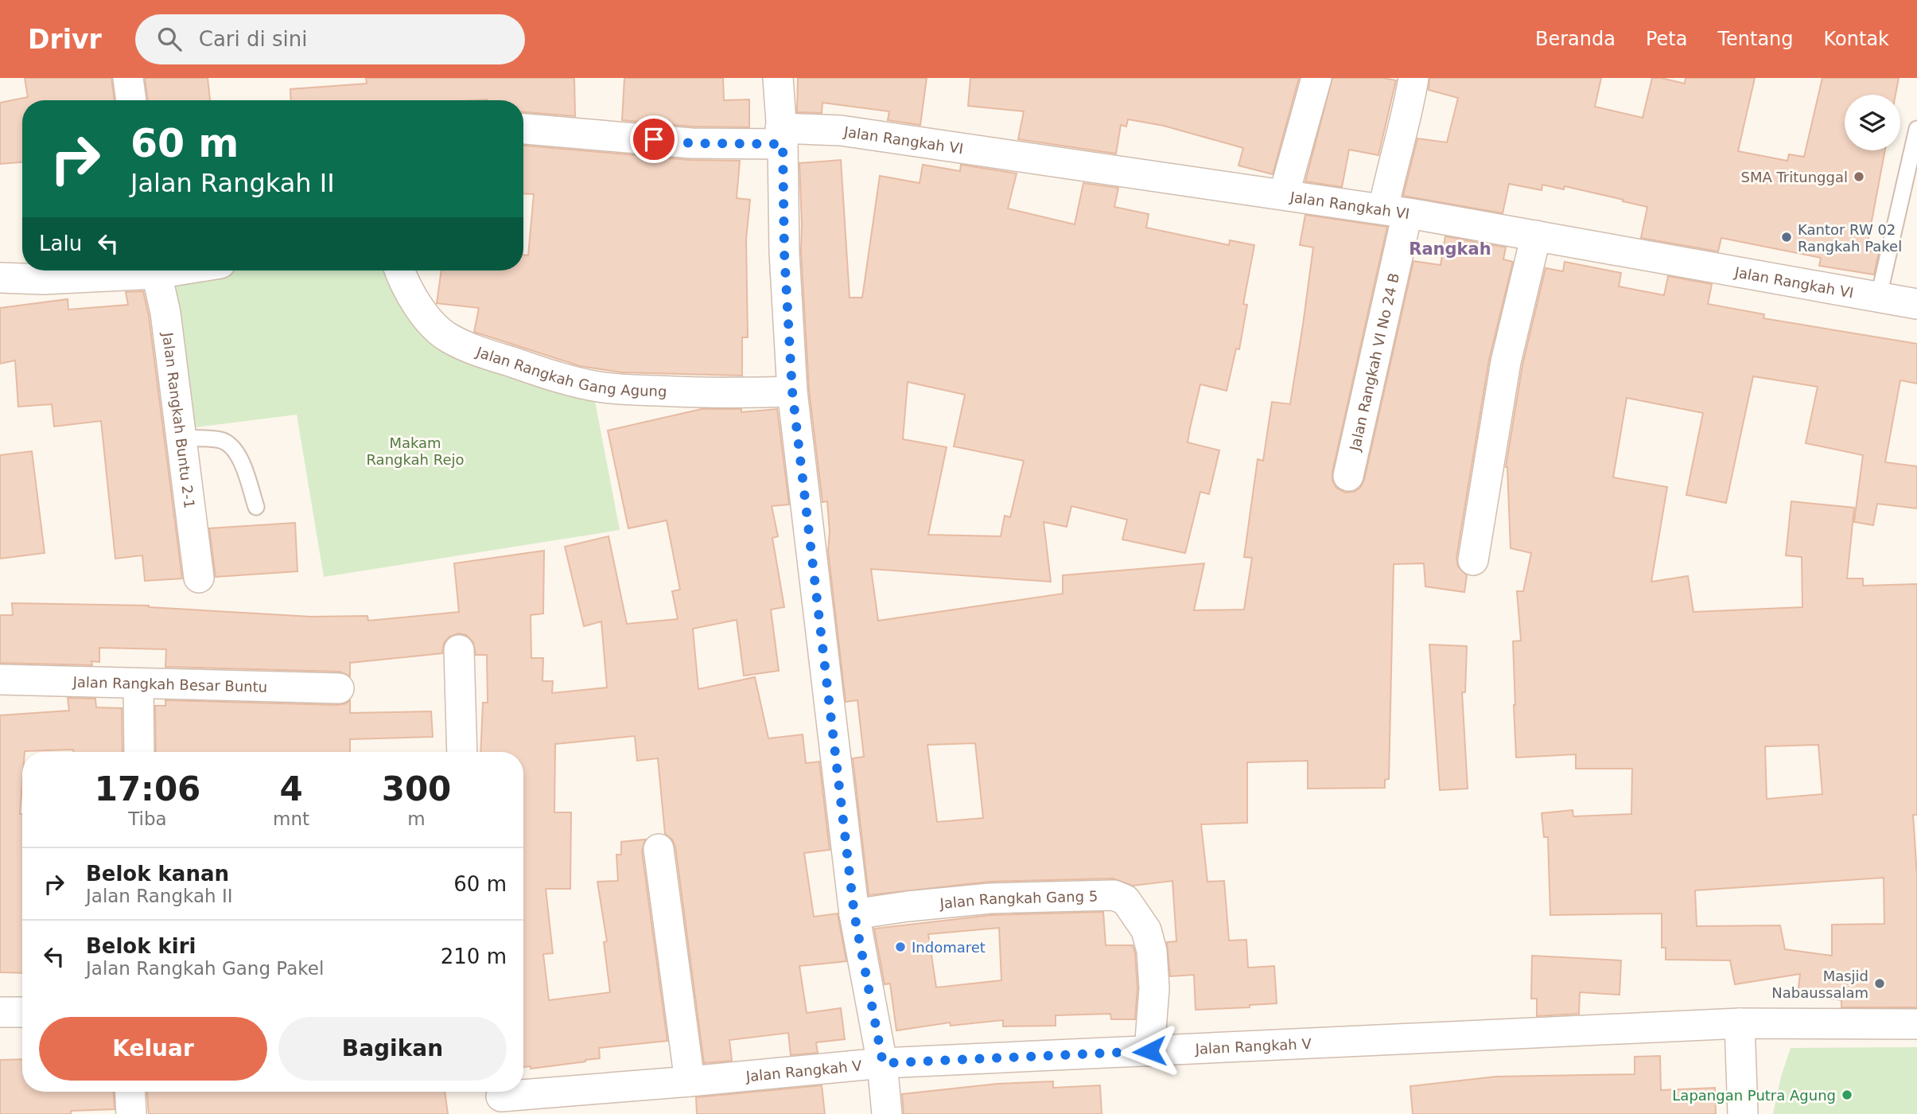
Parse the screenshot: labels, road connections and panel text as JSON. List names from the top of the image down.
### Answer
{
  "streets": {
    "street": [
      "Jalan Rangkah VI",
      "Jalan Rangkah VI No 24 B",
      "Jalan Rangkah Gang Agung",
      "Jalan Rangkah Buntu 2-1",
      "Jalan Rangkah Besar Buntu",
      "Jalan Rangkah Gang 5",
      "Jalan Rangkah V"
    ]
  },
  "crossings": [
    ["Jalan Rangkah VI", "Jalan Rangkah VI No 24 B"],
    ["Jalan Rangkah Gang 5", "Jalan Rangkah V"]
  ],
  "districts": ["Rangkah"],
  "parks": ["Makam Rangkah Rejo"],
  "places": [
    "SMA Tritunggal",
    "Kantor RW 02 Rangkah Pakel",
    "Indomaret",
    "Masjid Nabaussalam",
    "Lapangan Putra Agung"
  ],
  "page": {
    "header": "Drivr",
    "search": "Cari di sini",
    "nav": [
      "Beranda",
      "Peta",
      "Tentang",
      "Kontak"
    ],
    "turn": ["60 m", "Jalan Rangkah II"],
    "then": "Lalu",
    "eta": [
      "17:06",
      "Tiba",
      "4",
      "mnt",
      "300",
      "m"
    ],
    "list": [
      {
        "name": "Belok kanan",
        "note": "Jalan Rangkah II",
        "value": "60 m"
      },
      {
        "name": "Belok kiri",
        "note": "Jalan Rangkah Gang Pakel",
        "value": "210 m"
      }
    ],
    "buttons": ["Keluar", "Bagikan"]
  }
}
